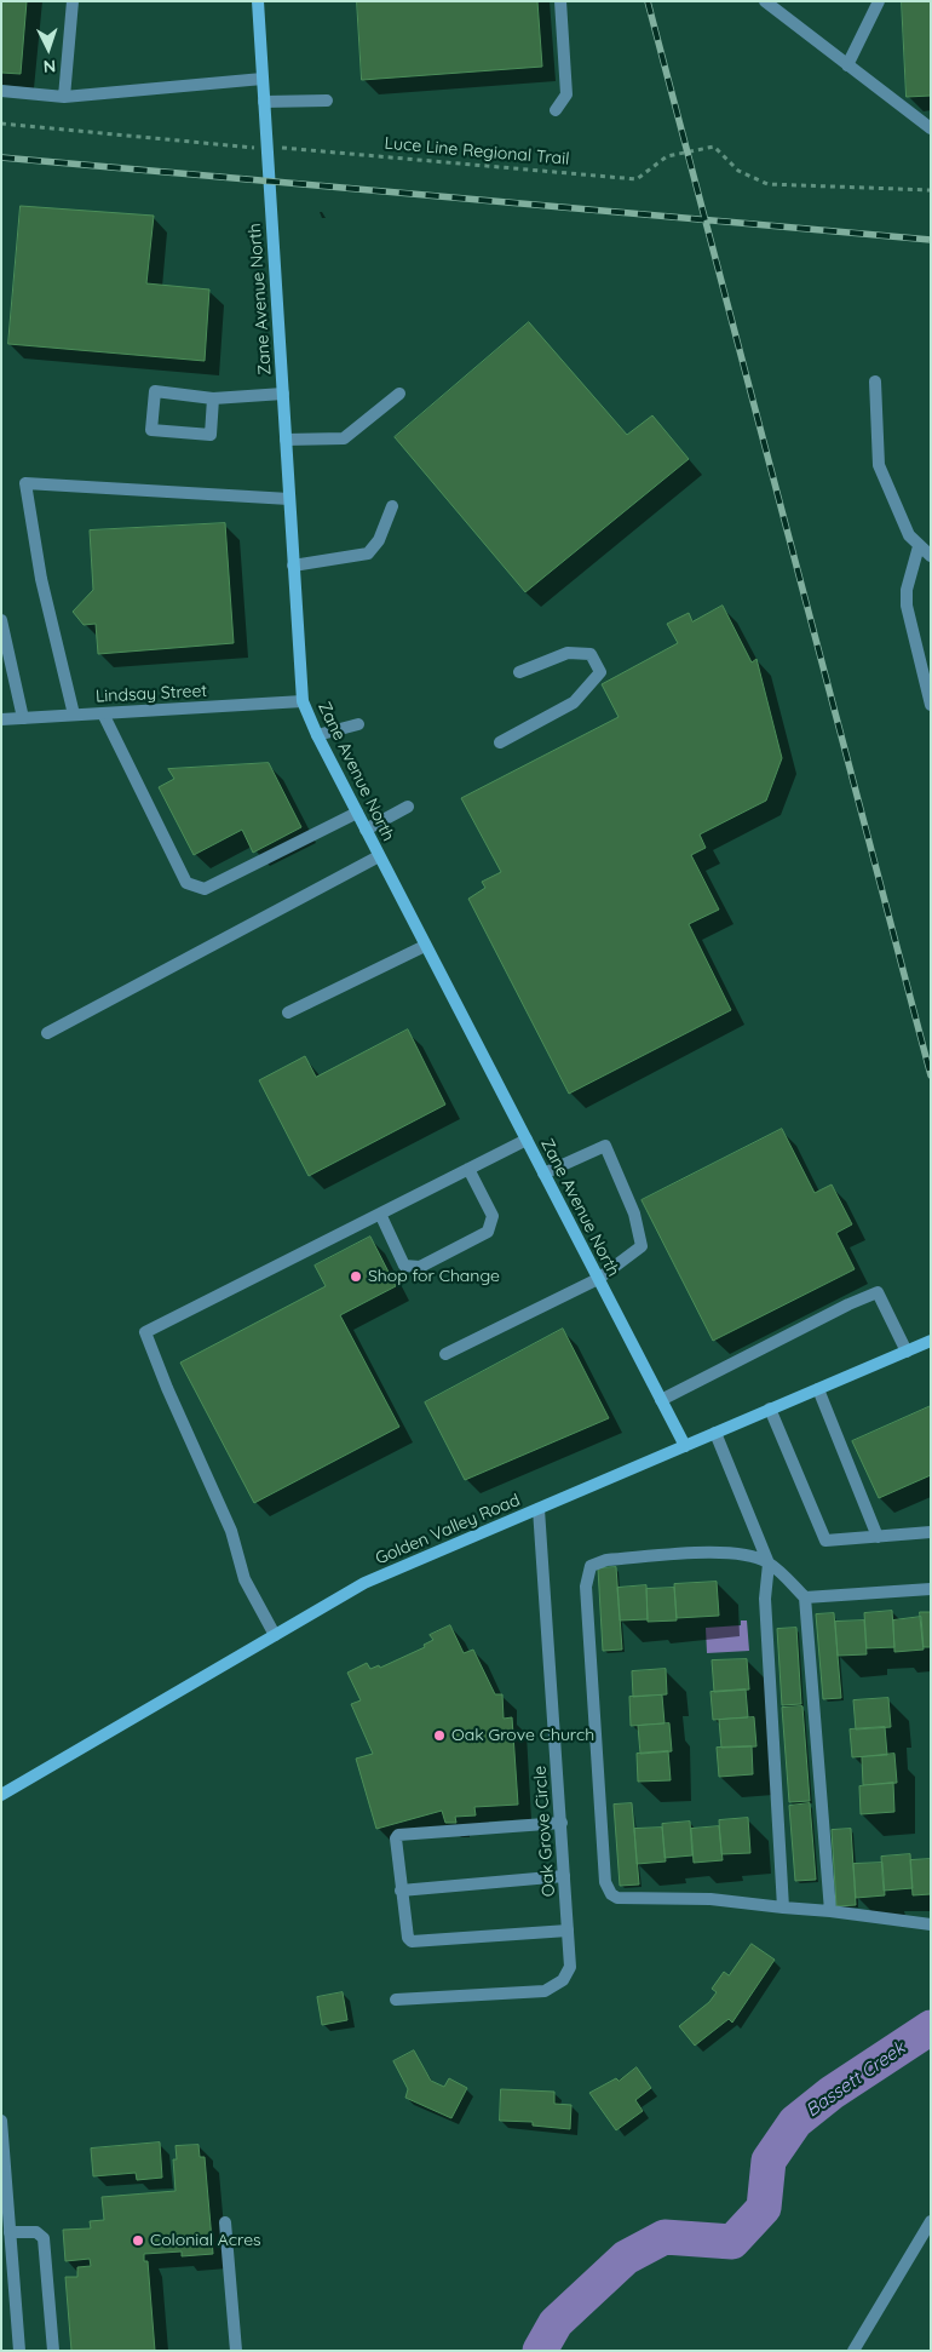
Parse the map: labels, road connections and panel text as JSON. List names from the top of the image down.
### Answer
{
  "streets": {
    "street": [
      "Zane Avenue North",
      "Lindsay Street",
      "Golden Valley Road",
      "Oak Grove Circle"
    ],
    "path": ["Luce Line Regional Trail"]
  },
  "crossings": [
    ["Luce Line Regional Trail", "Zane Avenue North"],
    ["Zane Avenue North", "Lindsay Street"],
    ["Zane Avenue North", "Golden Valley Road"],
    ["Golden Valley Road", "Oak Grove Circle"]
  ],
  "water": ["Bassett Creek"],
  "places": ["Shop for Change", "Oak Grove Church", "Colonial Acres"],
  "north": "bottom"
}
